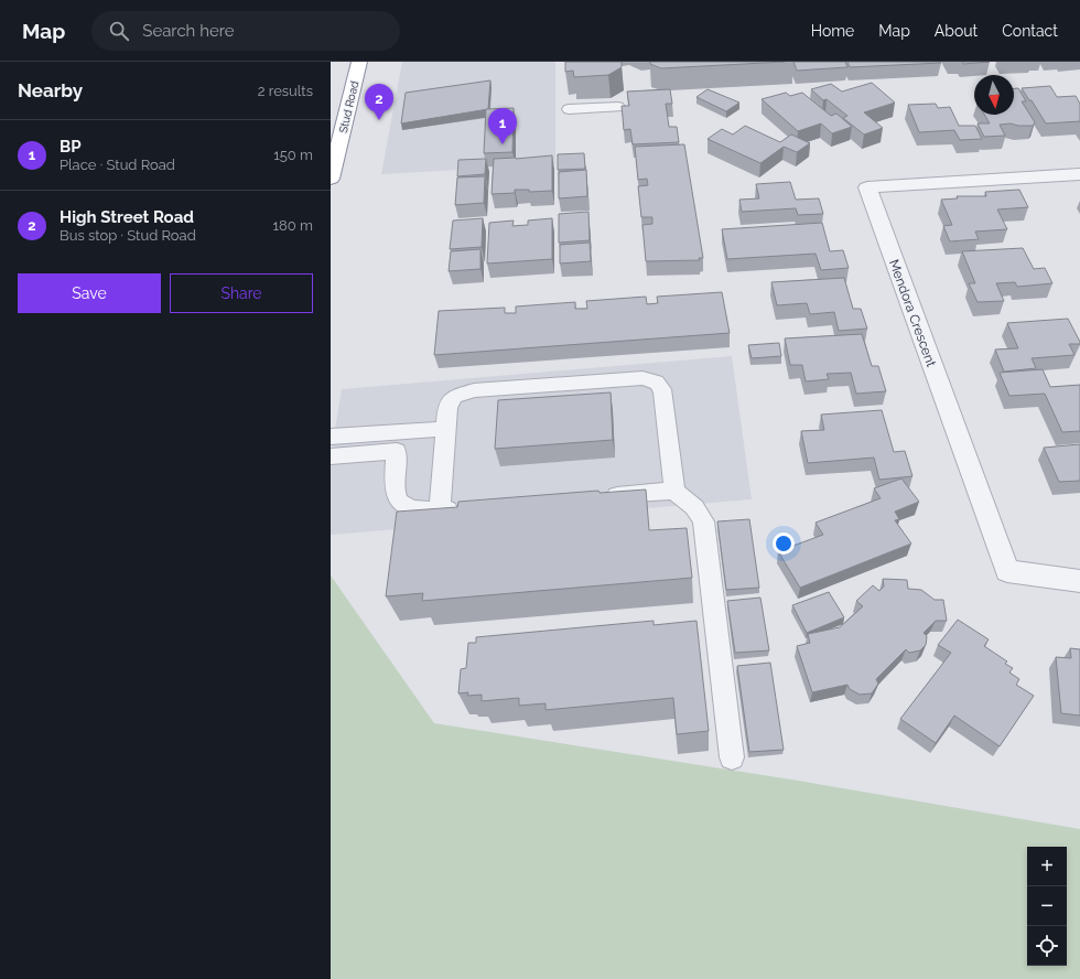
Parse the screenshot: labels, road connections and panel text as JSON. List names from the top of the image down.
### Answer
{
  "streets": {
    "highway": ["Stud Road"],
    "street": ["Mendora Crescent"]
  },
  "north": "bottom",
  "page": {
    "header": "Map",
    "search": "Search here",
    "nav": [
      "Home",
      "Map",
      "About",
      "Contact"
    ],
    "heading": ["Nearby", "2 results"],
    "pins": ["2", "1"],
    "list": [
      {
        "mark": "1",
        "name": "BP",
        "note": "Place · Stud Road",
        "value": "150 m"
      },
      {
        "mark": "2",
        "name": "High Street Road",
        "note": "Bus stop · Stud Road",
        "value": "180 m"
      }
    ],
    "buttons": ["Save", "Share"],
    "map_buttons": ["+", "−"]
  }
}
